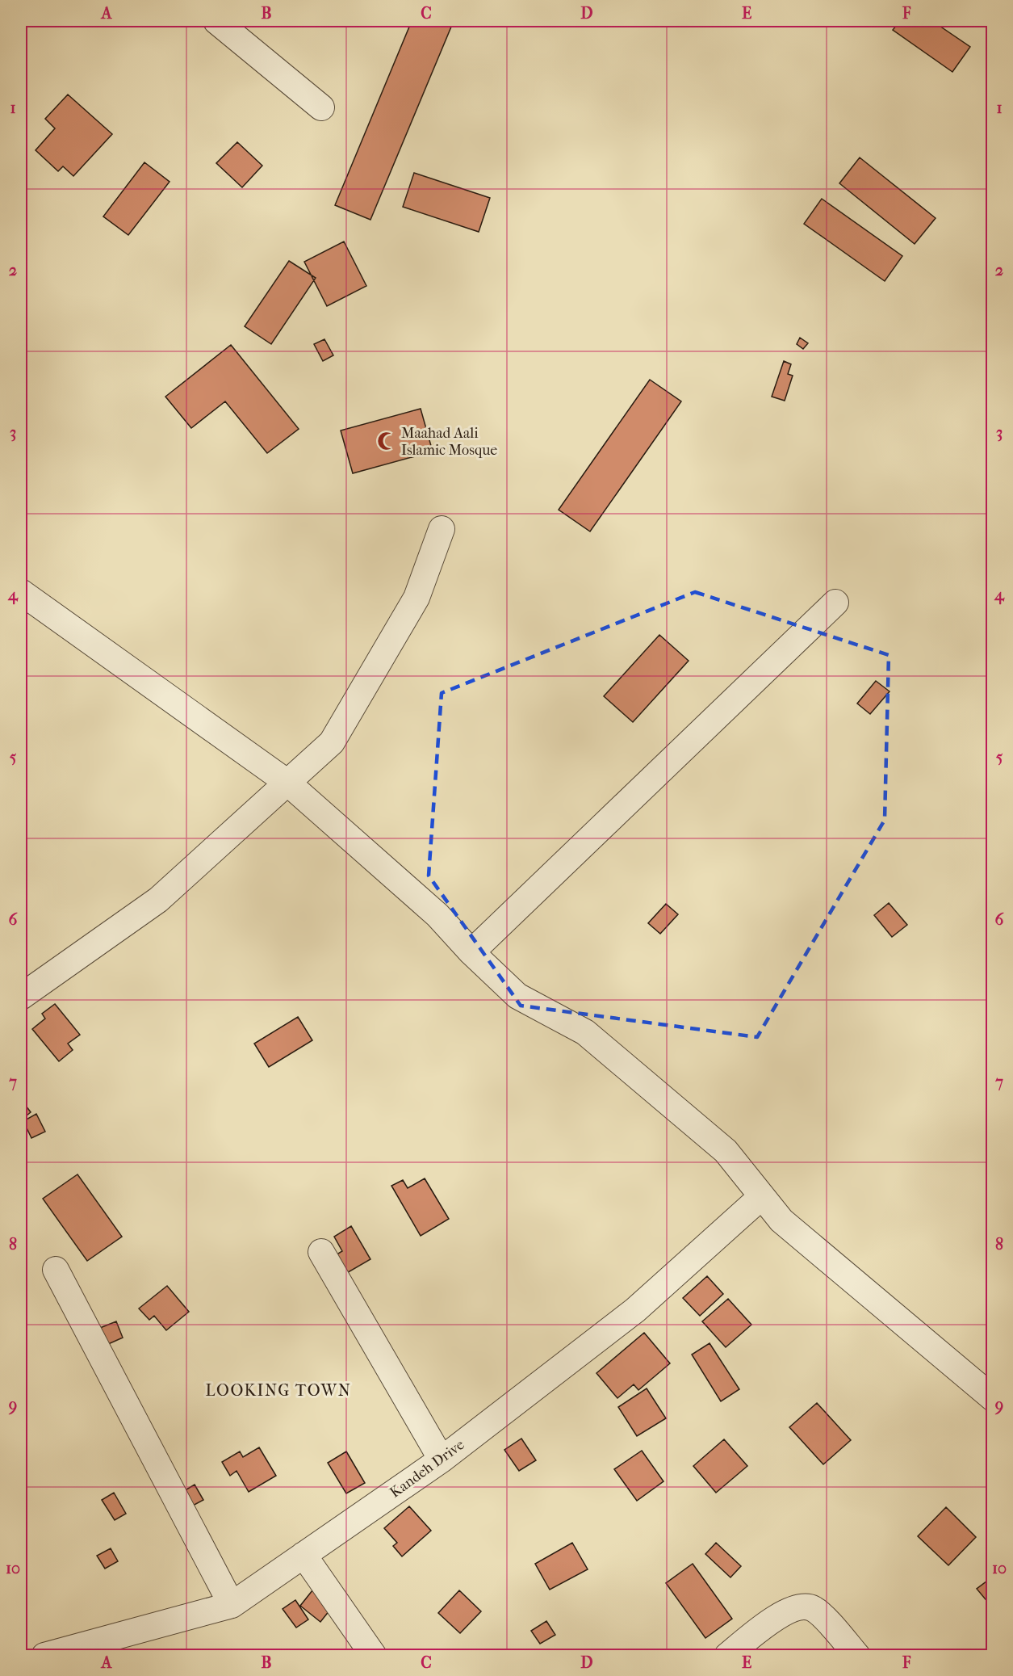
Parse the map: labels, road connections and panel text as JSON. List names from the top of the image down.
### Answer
{
  "streets": {
    "street": ["Kandeh Drive"]
  },
  "districts": ["LOOKING TOWN"],
  "places": {
    "mosque": ["Maahad Aali Islamic Mosque"]
  },
  "grid": {
    "columns": [
      "A",
      "B",
      "C",
      "D",
      "E",
      "F"
    ],
    "rows": [
      "1",
      "2",
      "3",
      "4",
      "5",
      "6",
      "7",
      "8",
      "9",
      "10"
    ]
  }
}
